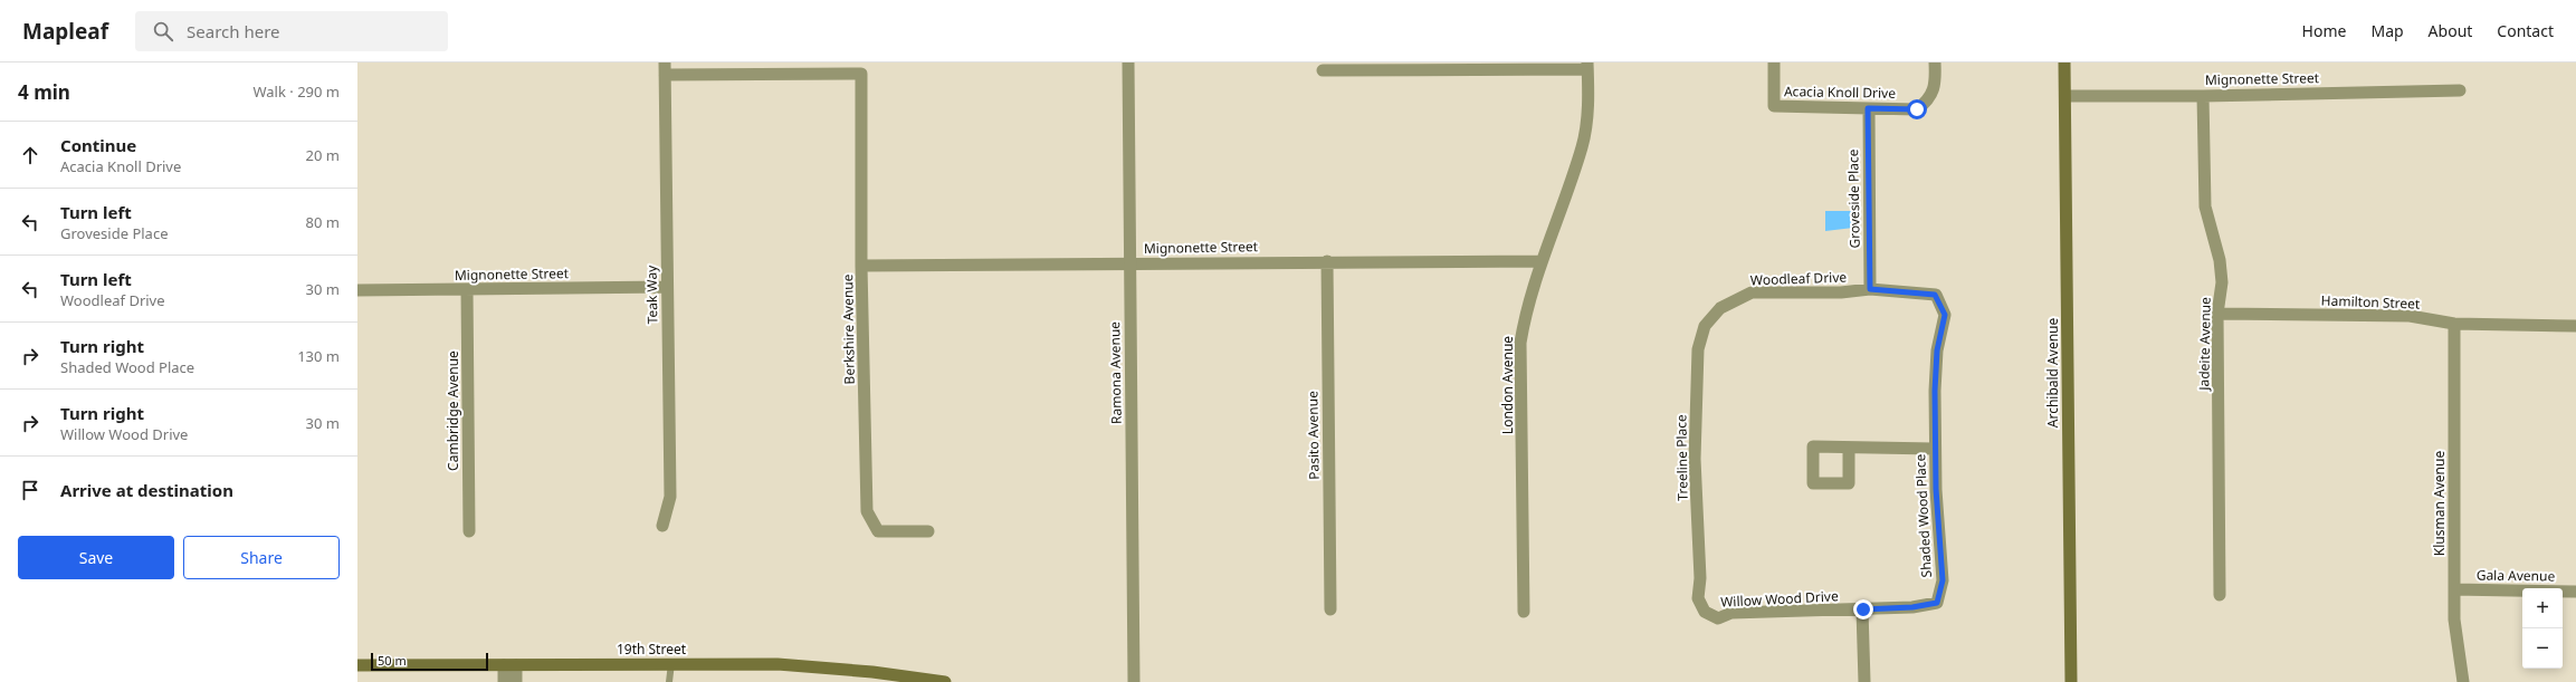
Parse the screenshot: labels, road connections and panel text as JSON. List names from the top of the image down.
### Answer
{
  "streets": {
    "main road": ["Archibald Avenue", "19th Street"],
    "street": [
      "Mignonette Street",
      "Acacia Knoll Drive",
      "Groveside Place",
      "Woodleaf Drive",
      "Teak Way",
      "Hamilton Street",
      "Berkshire Avenue",
      "Jadeite Avenue",
      "Ramona Avenue",
      "London Avenue",
      "Cambridge Avenue",
      "Pasito Avenue",
      "Treeline Place",
      "Klusman Avenue",
      "Shaded Wood Place",
      "Gala Avenue",
      "Willow Wood Drive"
    ]
  },
  "crossings": [
    ["Mignonette Street", "Teak Way"],
    ["Mignonette Street", "Berkshire Avenue"],
    ["Mignonette Street", "Jadeite Avenue"],
    ["Mignonette Street", "Ramona Avenue"],
    ["Mignonette Street", "Archibald Avenue"],
    ["Mignonette Street", "London Avenue"],
    ["Mignonette Street", "Cambridge Avenue"],
    ["Mignonette Street", "Pasito Avenue"],
    ["Acacia Knoll Drive", "Groveside Place"],
    ["Groveside Place", "Woodleaf Drive"],
    ["Woodleaf Drive", "Treeline Place"],
    ["Woodleaf Drive", "Shaded Wood Place"],
    ["Teak Way", "Berkshire Avenue"],
    ["Hamilton Street", "Jadeite Avenue"],
    ["Hamilton Street", "Klusman Avenue"],
    ["Treeline Place", "Willow Wood Drive"],
    ["Klusman Avenue", "Gala Avenue"],
    ["Shaded Wood Place", "Willow Wood Drive"]
  ],
  "scale_bar": "50 m",
  "page": {
    "header": "Mapleaf",
    "search": "Search here",
    "nav": [
      "Home",
      "Map",
      "About",
      "Contact"
    ],
    "heading": ["4 min", "Walk · 290 m"],
    "list": [
      ["Continue", "Acacia Knoll Drive", "20 m"],
      ["Turn left", "Groveside Place", "80 m"],
      ["Turn left", "Woodleaf Drive", "30 m"],
      ["Turn right", "Shaded Wood Place", "130 m"],
      ["Turn right", "Willow Wood Drive", "30 m"],
      "Arrive at destination"
    ],
    "buttons": ["Save", "Share"],
    "map_buttons": ["+", "−"],
    "scale": "50 m"
  }
}
